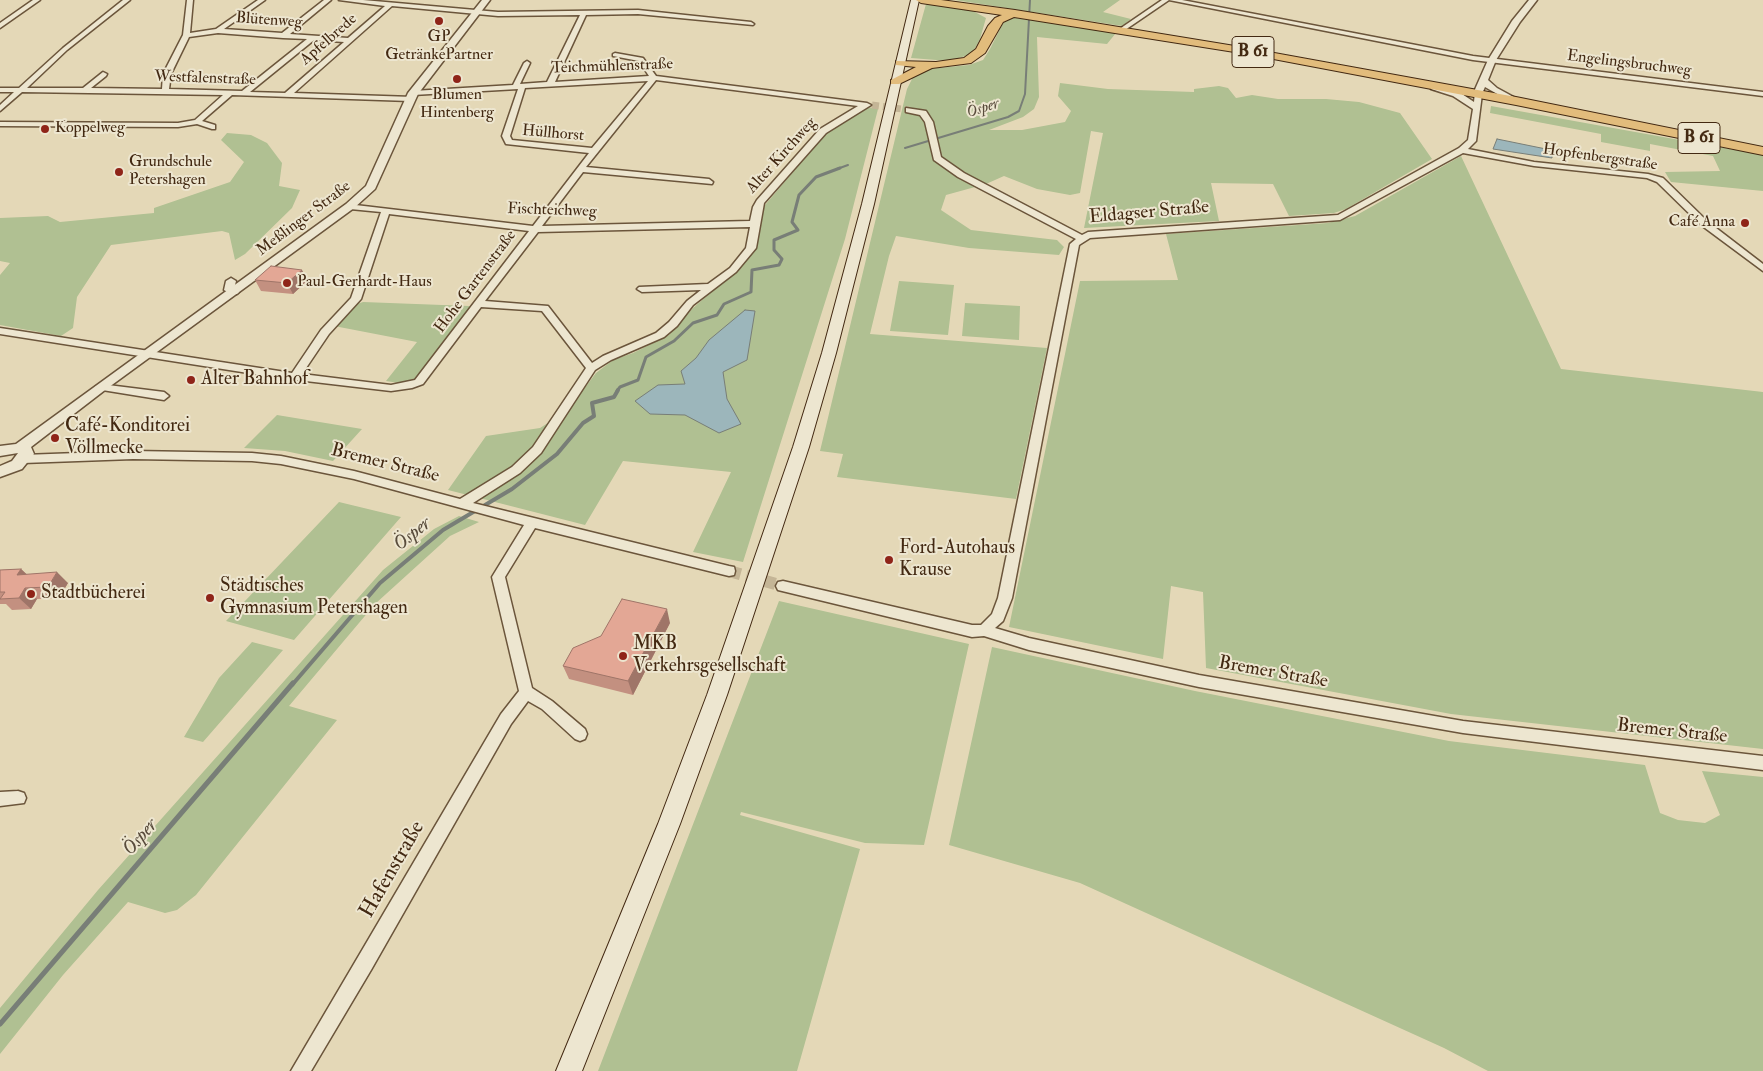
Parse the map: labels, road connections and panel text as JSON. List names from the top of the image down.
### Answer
{
  "streets": {
    "main road": ["B 61"],
    "street": [
      "Blütenweg",
      "Apfelbrede",
      "Engelingsbruchweg",
      "Teichmühlenstraße",
      "Westfalenstraße",
      "Hüllhorst",
      "Alter Kirchweg",
      "Hopfenbergstraße",
      "Fischteichweg",
      "Eldagser Straße",
      "Meßlinger Straße",
      "Hohe Gartenstraße",
      "Bremer Straße",
      "Hafenstraße"
    ]
  },
  "crossings": [
    ["Blütenweg", "Apfelbrede"],
    ["Apfelbrede", "Westfalenstraße"],
    ["Teichmühlenstraße", "Westfalenstraße"],
    ["Teichmühlenstraße", "Hüllhorst"],
    ["Teichmühlenstraße", "Alter Kirchweg"],
    ["Teichmühlenstraße", "Meßlinger Straße"],
    ["Teichmühlenstraße", "Hohe Gartenstraße"],
    ["Westfalenstraße", "Meßlinger Straße"],
    ["Hüllhorst", "Hohe Gartenstraße"],
    ["Alter Kirchweg", "Fischteichweg"],
    ["Alter Kirchweg", "Bremer Straße"],
    ["Hopfenbergstraße", "Eldagser Straße"],
    ["Fischteichweg", "Meßlinger Straße"],
    ["Fischteichweg", "Hohe Gartenstraße"],
    ["Eldagser Straße", "Bremer Straße"],
    ["Meßlinger Straße", "Bremer Straße"]
  ],
  "water": ["Ösper"],
  "places": [
    "GP GetränkePartner",
    "Blumen Hintenberg",
    "Koppelweg",
    "Grundschule Petershagen",
    "Café Anna",
    "Paul-Gerhardt-Haus",
    "Alter Bahnhof",
    "Café-Konditorei Völlmecke",
    "Ford-Autohaus Krause",
    "Stadtbücherei",
    "Städtisches Gymnasium Petershagen",
    "MKB Verkehrsgesellschaft"
  ]
}
